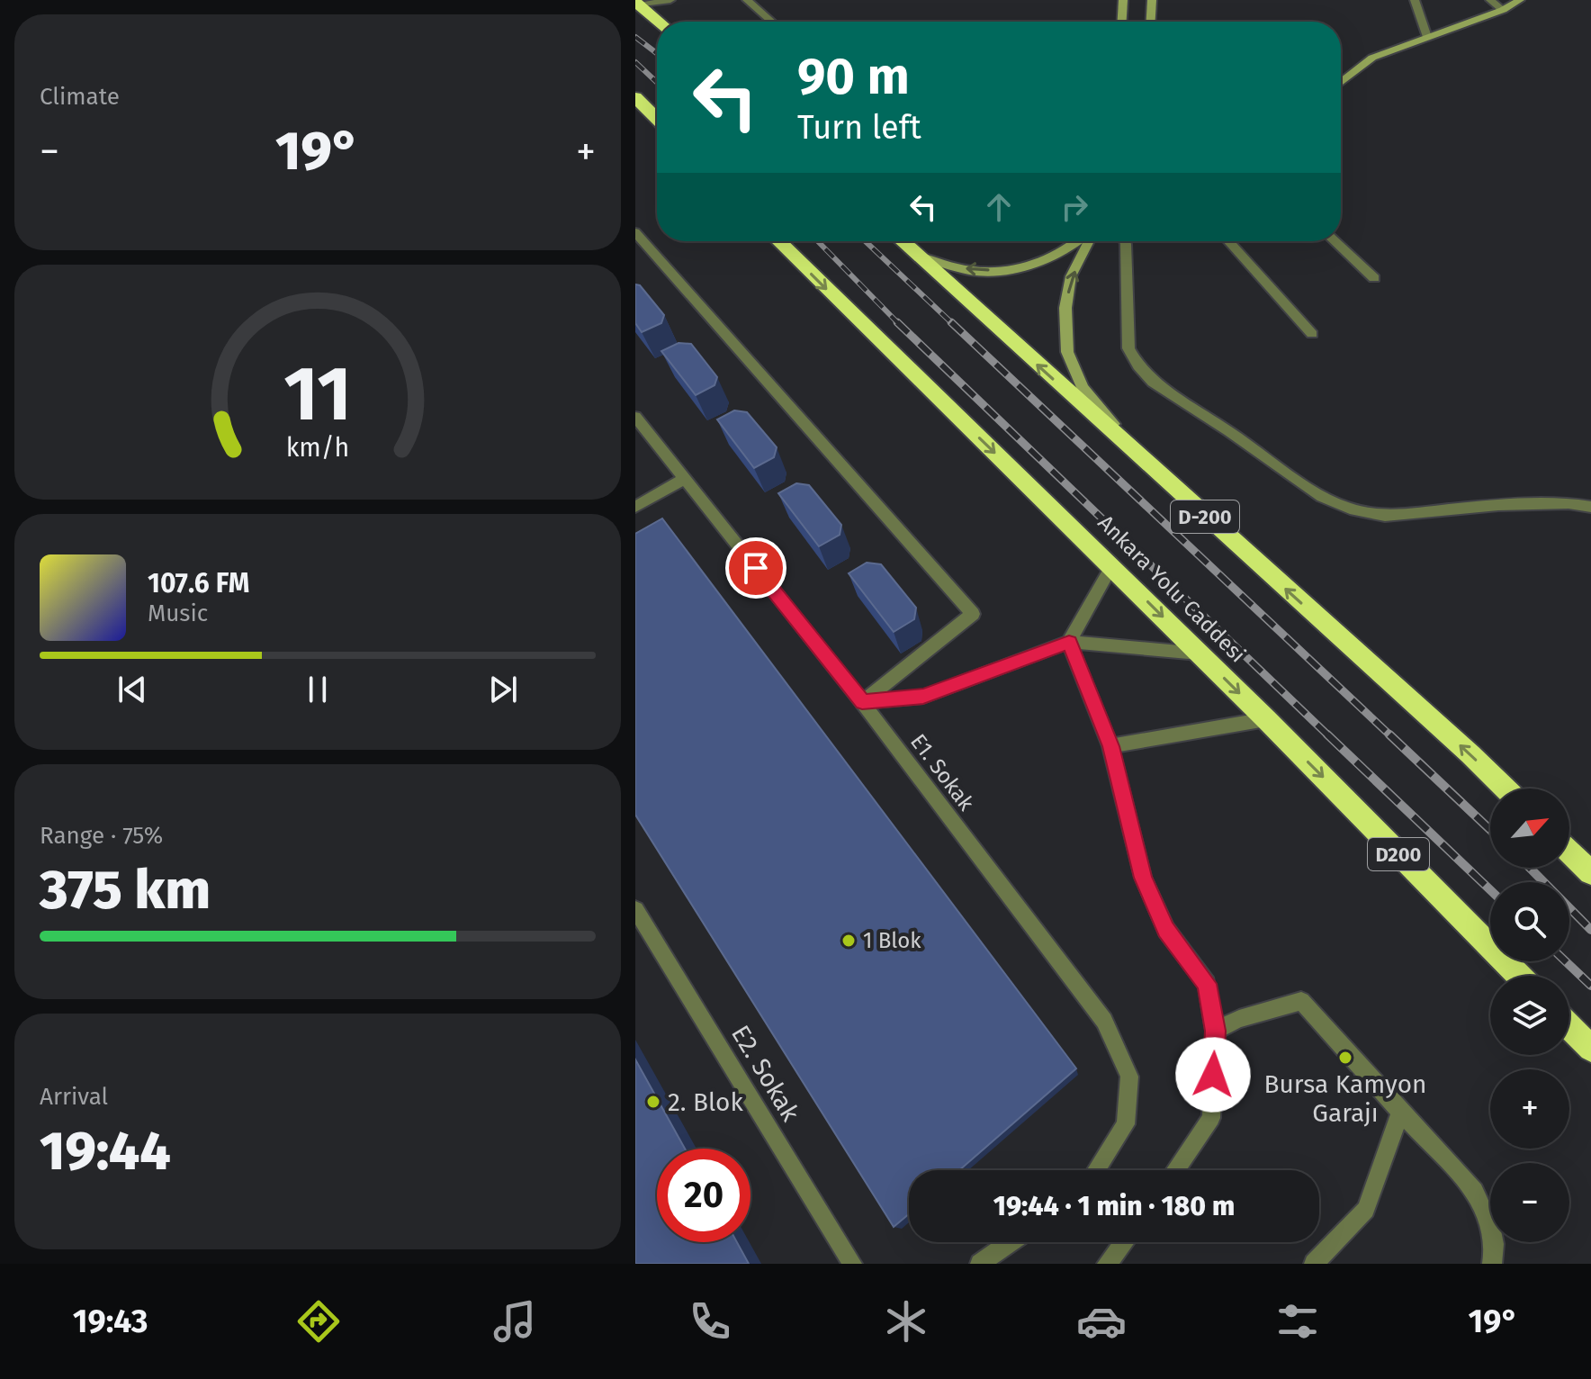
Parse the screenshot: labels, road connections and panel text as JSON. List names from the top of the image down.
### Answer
{
  "streets": {
    "highway": ["D-200", "Ankara Yolu Caddesi", "D200"],
    "street": ["E1. Sokak", "E2. Sokak"]
  },
  "places": ["1 Blok", "Bursa Kamyon Garajı", "2. Blok"],
  "north": "top right",
  "page": {
    "tile": [
      "Climate",
      ["Range · 75%", "375 km"],
      ["Arrival", "19:44"]
    ],
    "turn": ["90 m", "Turn left"],
    "heat": ["−", "19°", "+"],
    "song": ["107.6 FM", "Music"],
    "map_buttons": ["+", "−"],
    "limit": "20",
    "trip": "19:44 · 1 min · 180 m",
    "tabs": ["19:43", "19°"],
    "gauge": ["11", "km/h"]
  }
}
